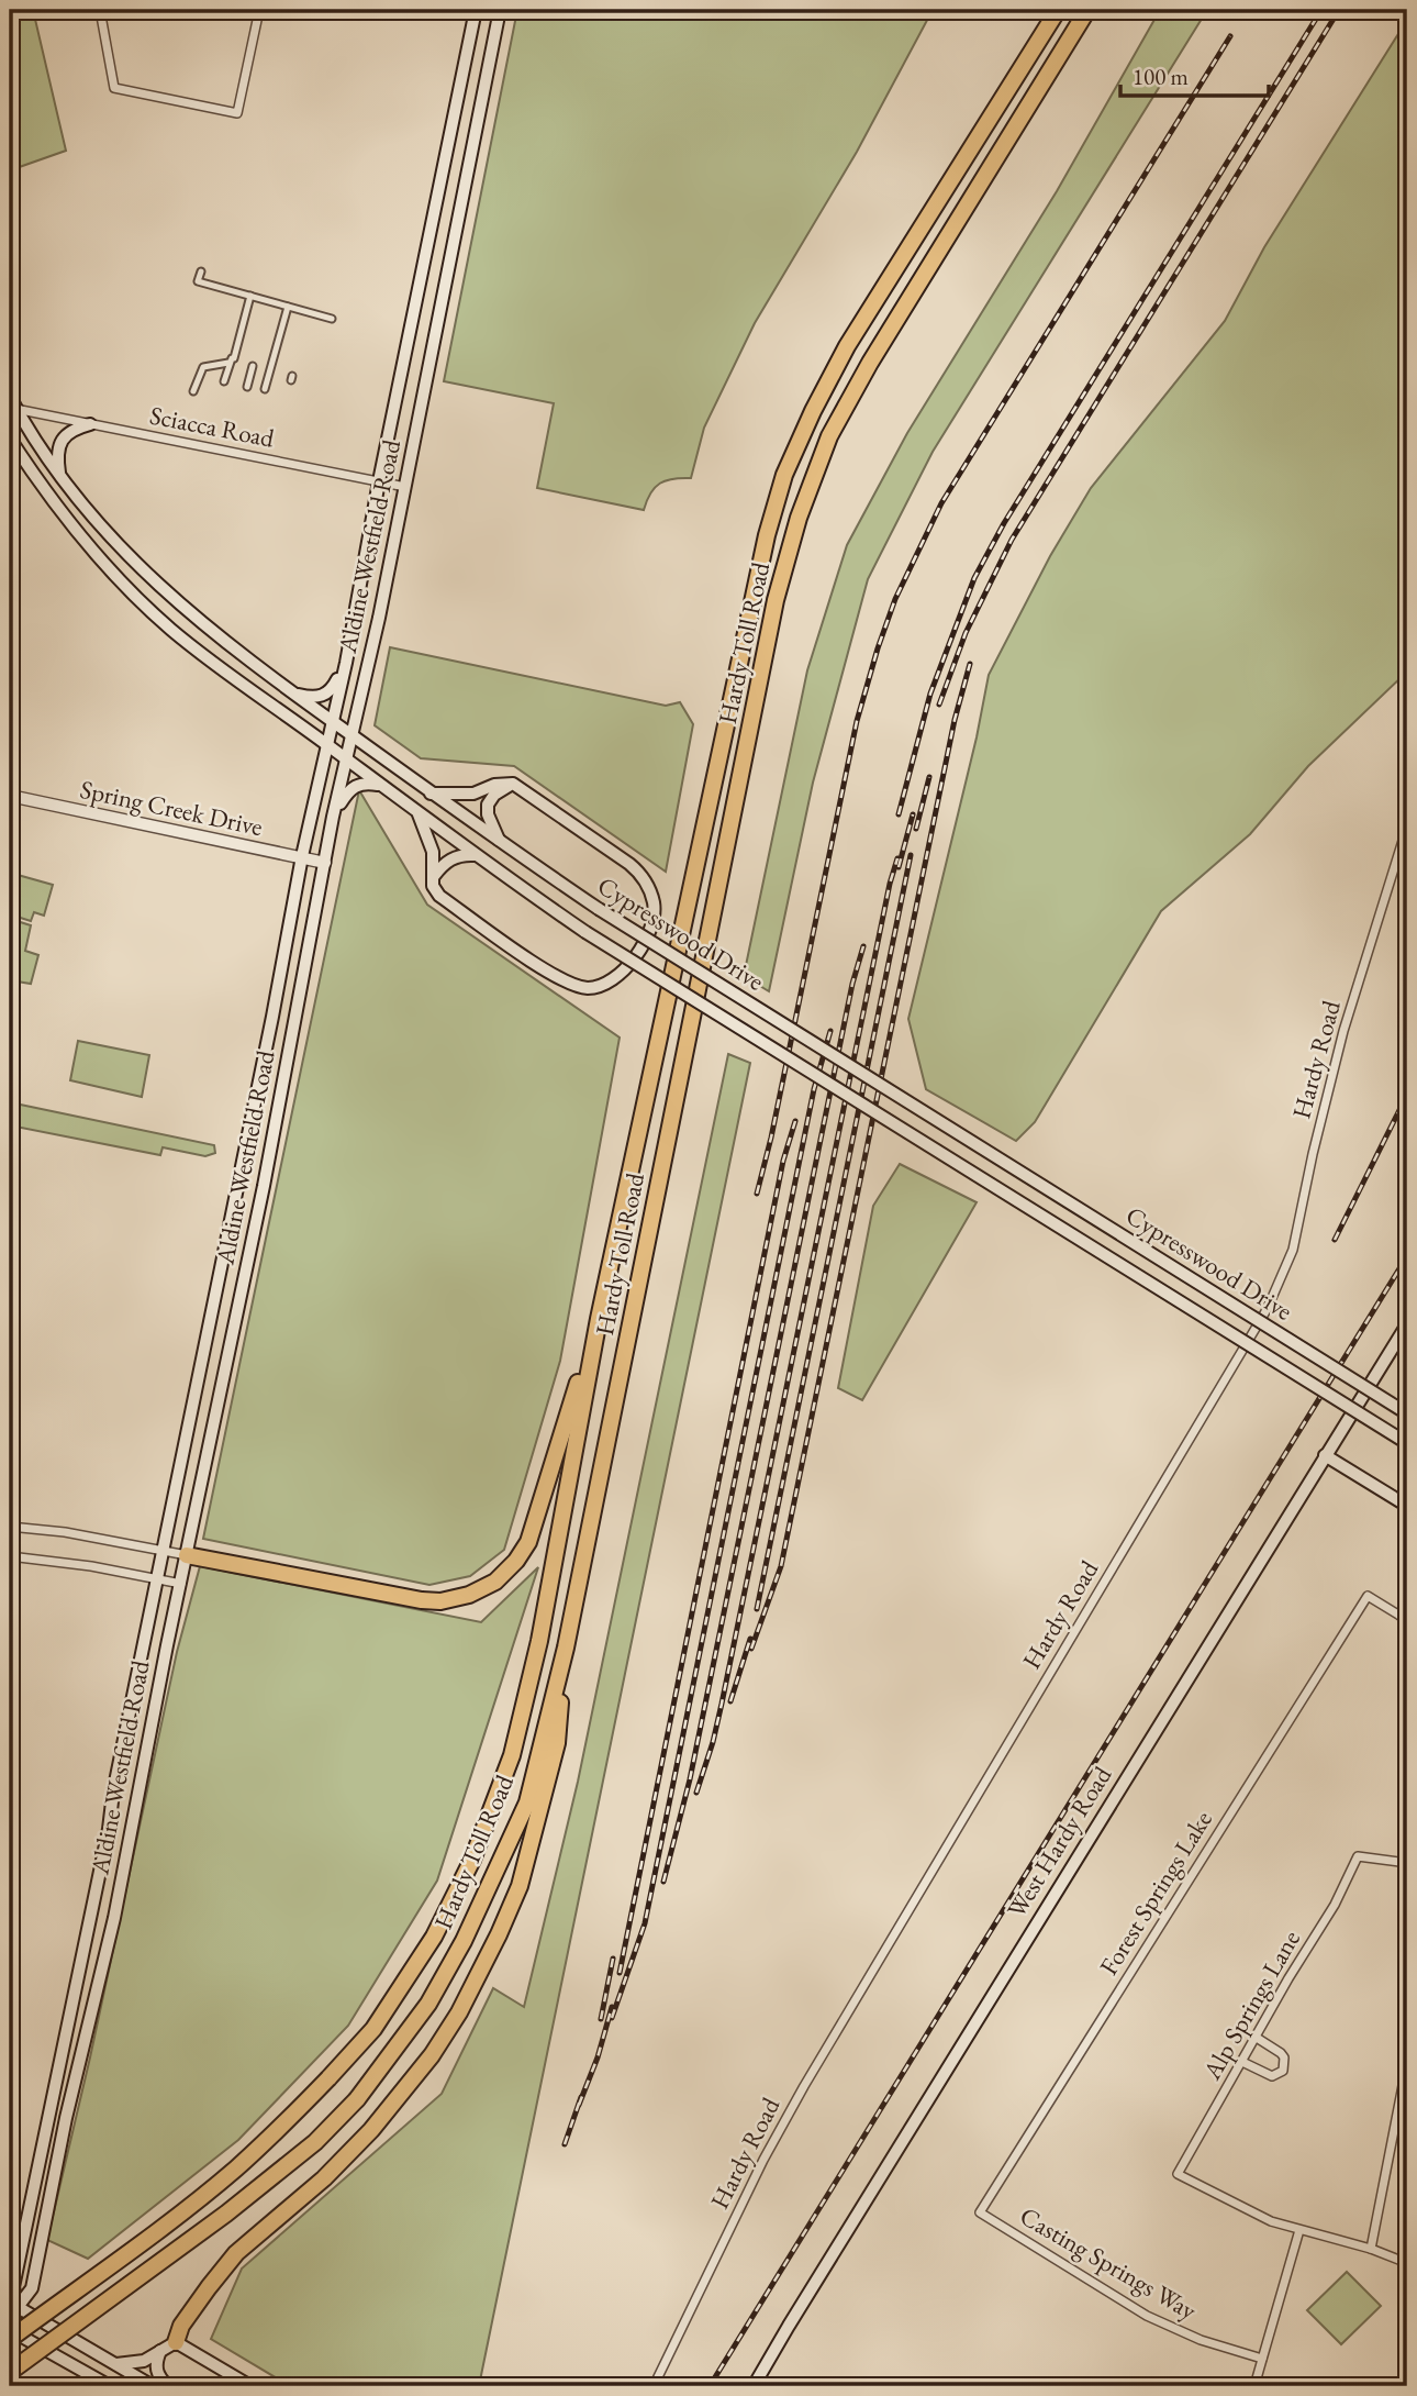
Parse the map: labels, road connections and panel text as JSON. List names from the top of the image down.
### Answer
{
  "streets": {
    "highway": ["Hardy Toll Road"],
    "main road": ["Aldine Westfield Road", "Cypresswood Drive", "West Hardy Road"],
    "street": [
      "Sciacca Road",
      "Spring Creek Drive",
      "Hardy Road",
      "Forest Springs Lake",
      "Alp Springs Lane",
      "Casting Springs Way"
    ]
  },
  "crossings": [
    ["Sciacca Road", "Aldine Westfield Road"],
    ["Sciacca Road", "Cypresswood Drive"],
    ["Aldine Westfield Road", "Hardy Toll Road"],
    ["Aldine Westfield Road", "Spring Creek Drive"],
    ["Aldine Westfield Road", "Cypresswood Drive"],
    ["Forest Springs Lake", "Casting Springs Way"]
  ],
  "scale_bar": "100 m"
}
